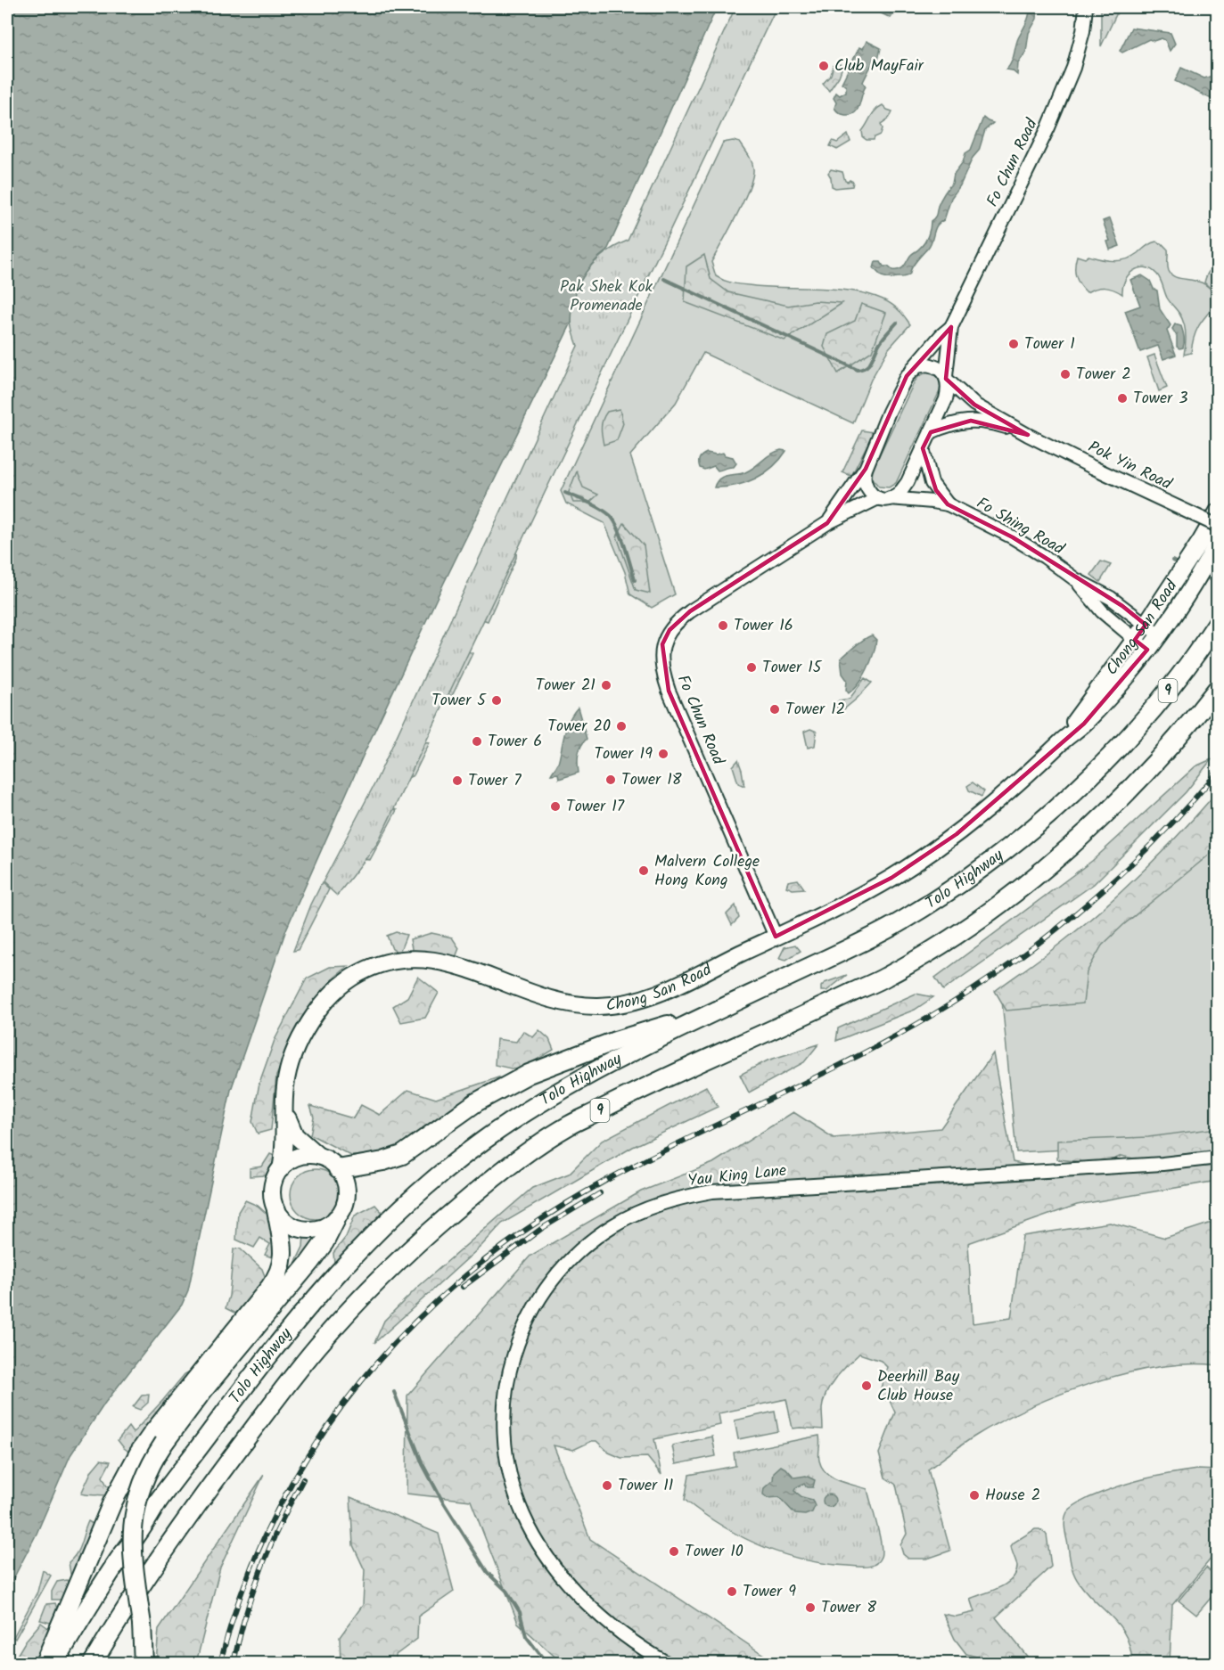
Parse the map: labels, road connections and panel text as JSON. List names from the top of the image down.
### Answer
{
  "streets": {
    "highway": ["9", "Tolo Highway"],
    "main road": ["Chong San Road"],
    "street": [
      "Fo Chun Road",
      "Pok Yin Road",
      "Fo Shing Road",
      "Yau King Lane"
    ]
  },
  "crossings": [
    ["Fo Chun Road", "Pok Yin Road"],
    ["Fo Chun Road", "Fo Shing Road"],
    ["Fo Chun Road", "Chong San Road"],
    ["Fo Shing Road", "Chong San Road"]
  ],
  "parks": ["Pak Shek Kok Promenade"],
  "places": [
    "Club MayFair",
    "Tower 1",
    "Tower 2",
    "Tower 3",
    "Tower 16",
    "Tower 15",
    "Tower 21",
    "Tower 5",
    "Tower 12",
    "Tower 20",
    "Tower 6",
    "Tower 19",
    "Tower 18",
    "Tower 7",
    "Tower 17",
    "Malvern College Hong Kong",
    "Deerhill Bay Club House",
    "Tower 11",
    "House 2",
    "Tower 10",
    "Tower 9",
    "Tower 8"
  ]
}
